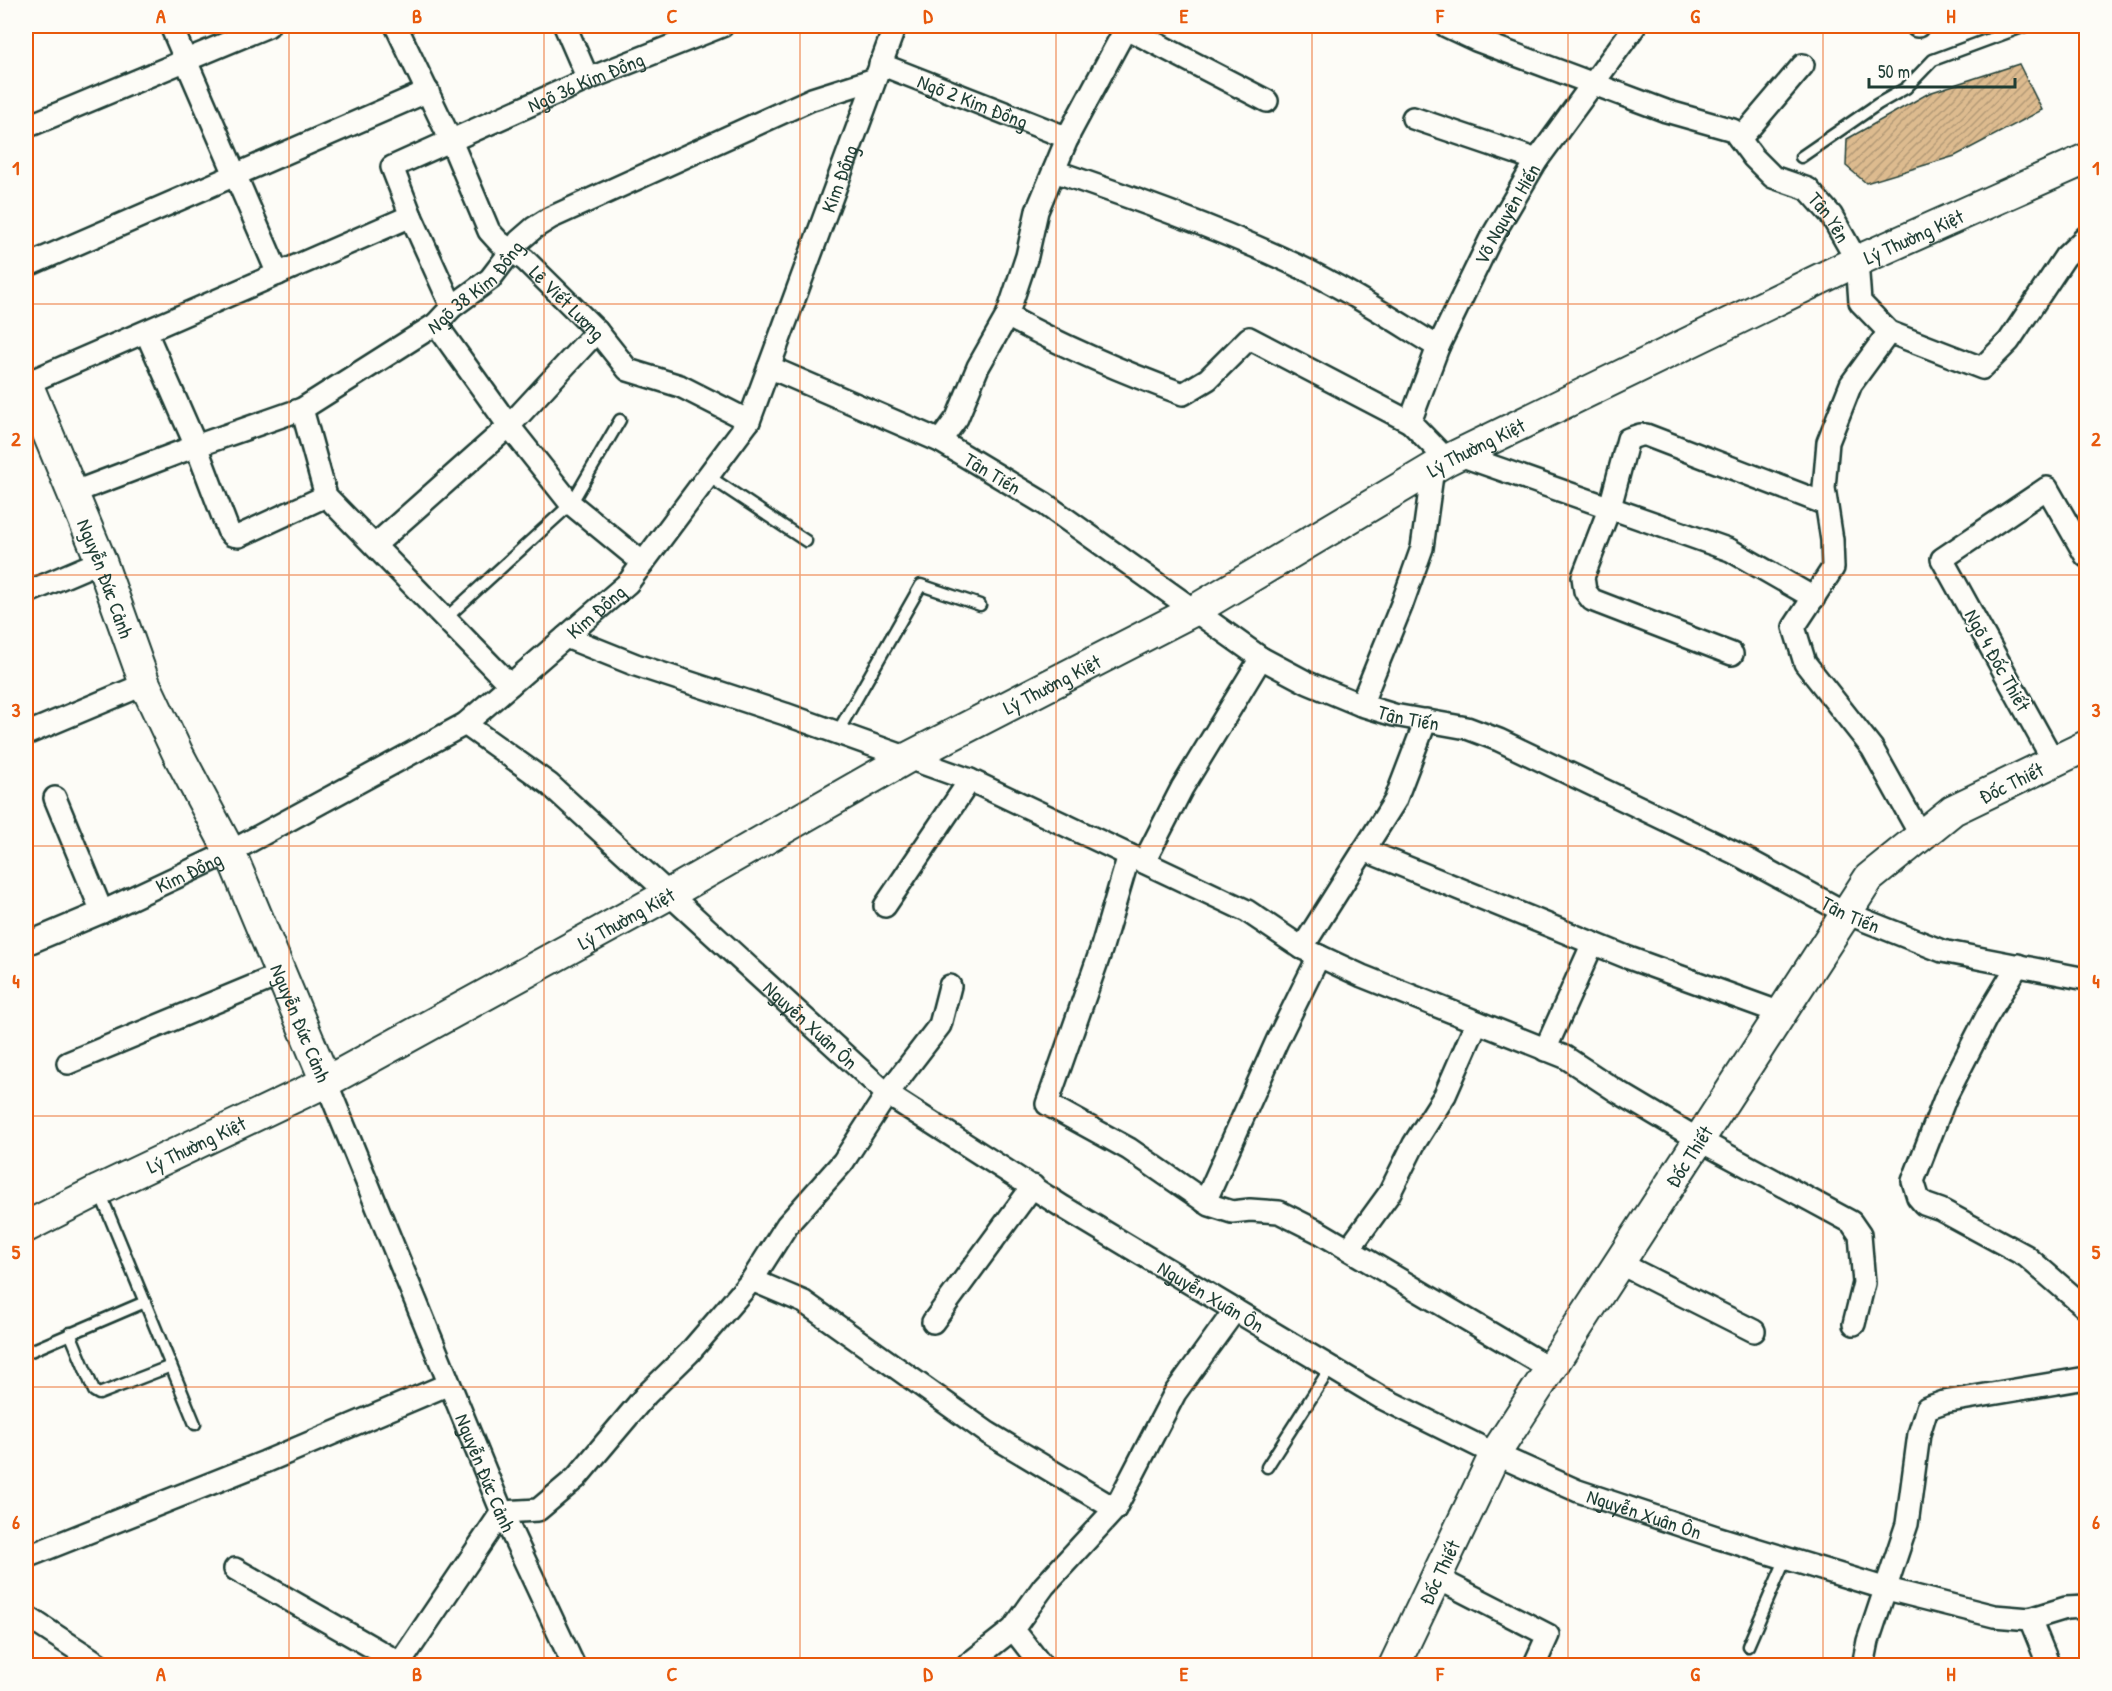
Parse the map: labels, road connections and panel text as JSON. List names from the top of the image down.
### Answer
{
  "streets": {
    "street": [
      "Ngõ 36 Kim Đồng",
      "Ngõ 2 Kim Đồng",
      "Kim Đồng",
      "Võ Nguyên Hiến",
      "Tân Yên",
      "Lý Thường Kiệt",
      "Ngõ 38 Kim Đồng",
      "Lê Viết Lượng",
      "Tân Tiến",
      "Nguyễn Đức Cảnh",
      "Ngõ 4 Đốc Thiết",
      "Đốc Thiết",
      "Nguyễn Xuân Ôn"
    ]
  },
  "crossings": [
    ["Ngõ 36 Kim Đồng", "Lê Viết Lượng"],
    ["Ngõ 2 Kim Đồng", "Kim Đồng"],
    ["Ngõ 2 Kim Đồng", "Ngõ 38 Kim Đồng"],
    ["Kim Đồng", "Ngõ 38 Kim Đồng"],
    ["Kim Đồng", "Lê Viết Lượng"],
    ["Kim Đồng", "Tân Tiến"],
    ["Kim Đồng", "Nguyễn Đức Cảnh"],
    ["Kim Đồng", "Nguyễn Xuân Ôn"],
    ["Võ Nguyên Hiến", "Tân Yên"],
    ["Tân Yên", "Lý Thường Kiệt"],
    ["Lý Thường Kiệt", "Tân Tiến"],
    ["Lý Thường Kiệt", "Nguyễn Đức Cảnh"],
    ["Lý Thường Kiệt", "Nguyễn Xuân Ôn"],
    ["Ngõ 38 Kim Đồng", "Lê Viết Lượng"],
    ["Ngõ 38 Kim Đồng", "Nguyễn Đức Cảnh"],
    ["Tân Tiến", "Đốc Thiết"],
    ["Ngõ 4 Đốc Thiết", "Đốc Thiết"],
    ["Đốc Thiết", "Nguyễn Xuân Ôn"]
  ],
  "scale_bar": "50 m",
  "grid": {
    "columns": [
      "A",
      "B",
      "C",
      "D",
      "E",
      "F",
      "G",
      "H"
    ],
    "rows": [
      "1",
      "2",
      "3",
      "4",
      "5",
      "6"
    ]
  }
}
